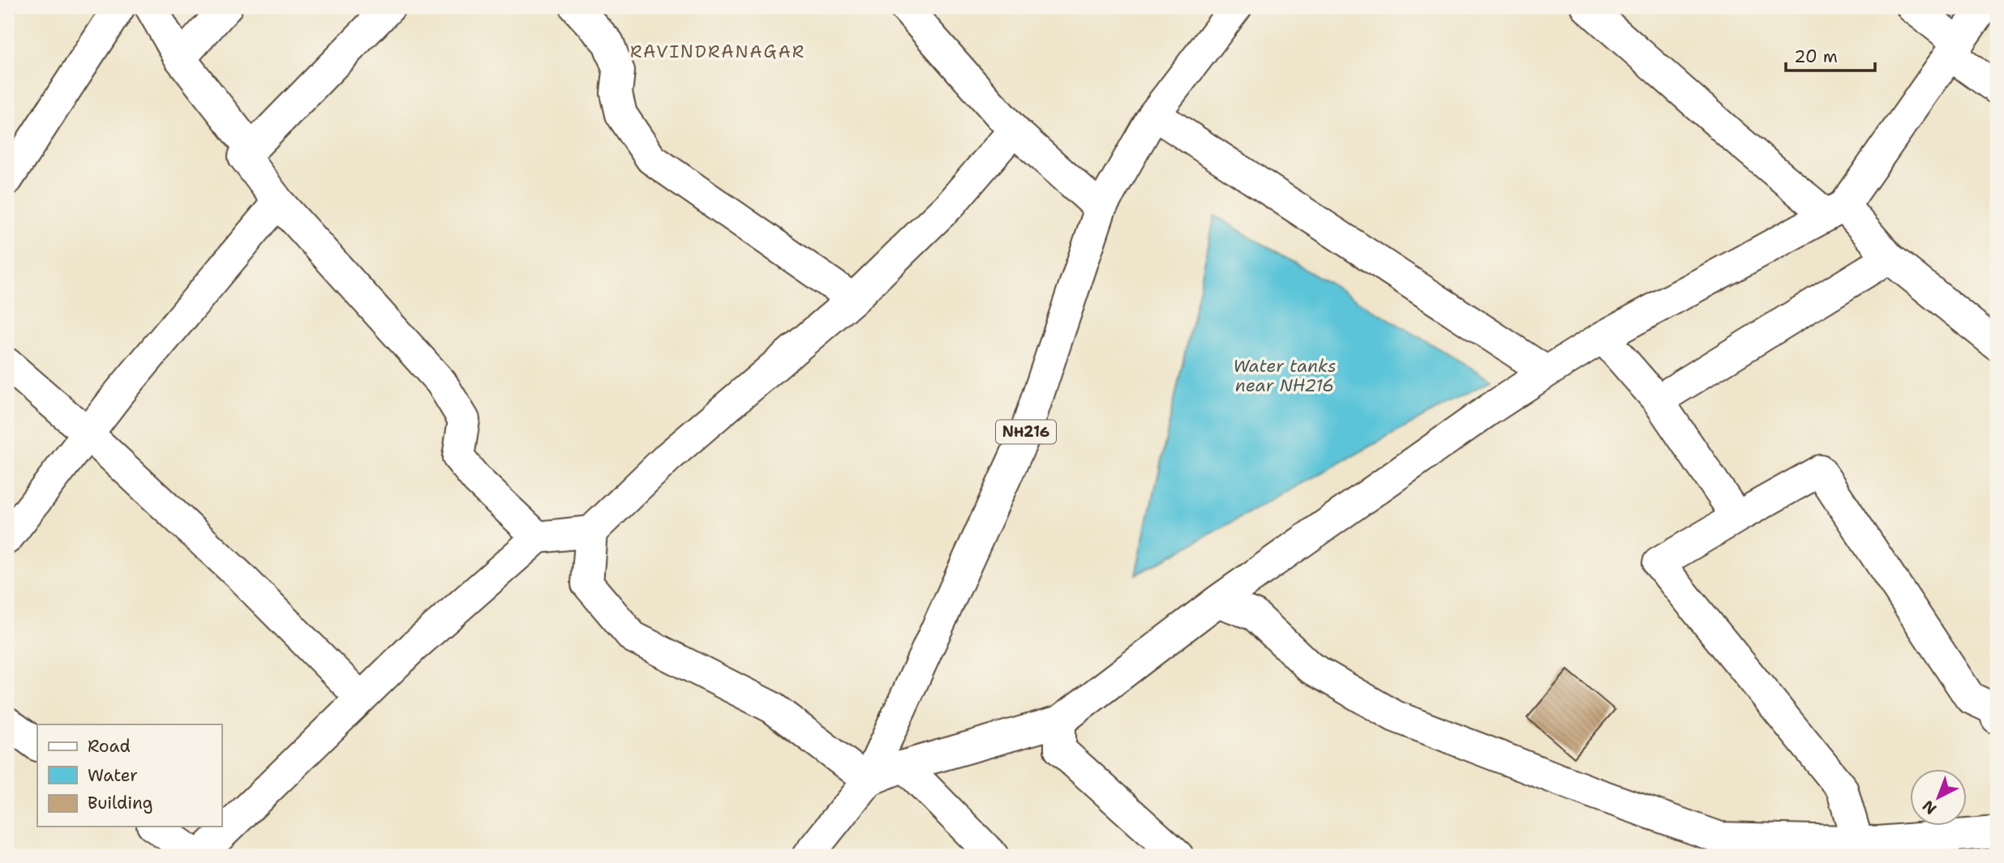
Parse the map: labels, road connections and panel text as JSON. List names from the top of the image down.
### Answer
{
  "streets": {
    "main road": ["NH216"]
  },
  "districts": ["RAVINDRANAGAR"],
  "water": ["Water tanks near NH216"],
  "legend": ["Road", "Water", "Building"],
  "scale_bar": "20 m",
  "north": "bottom left"
}
